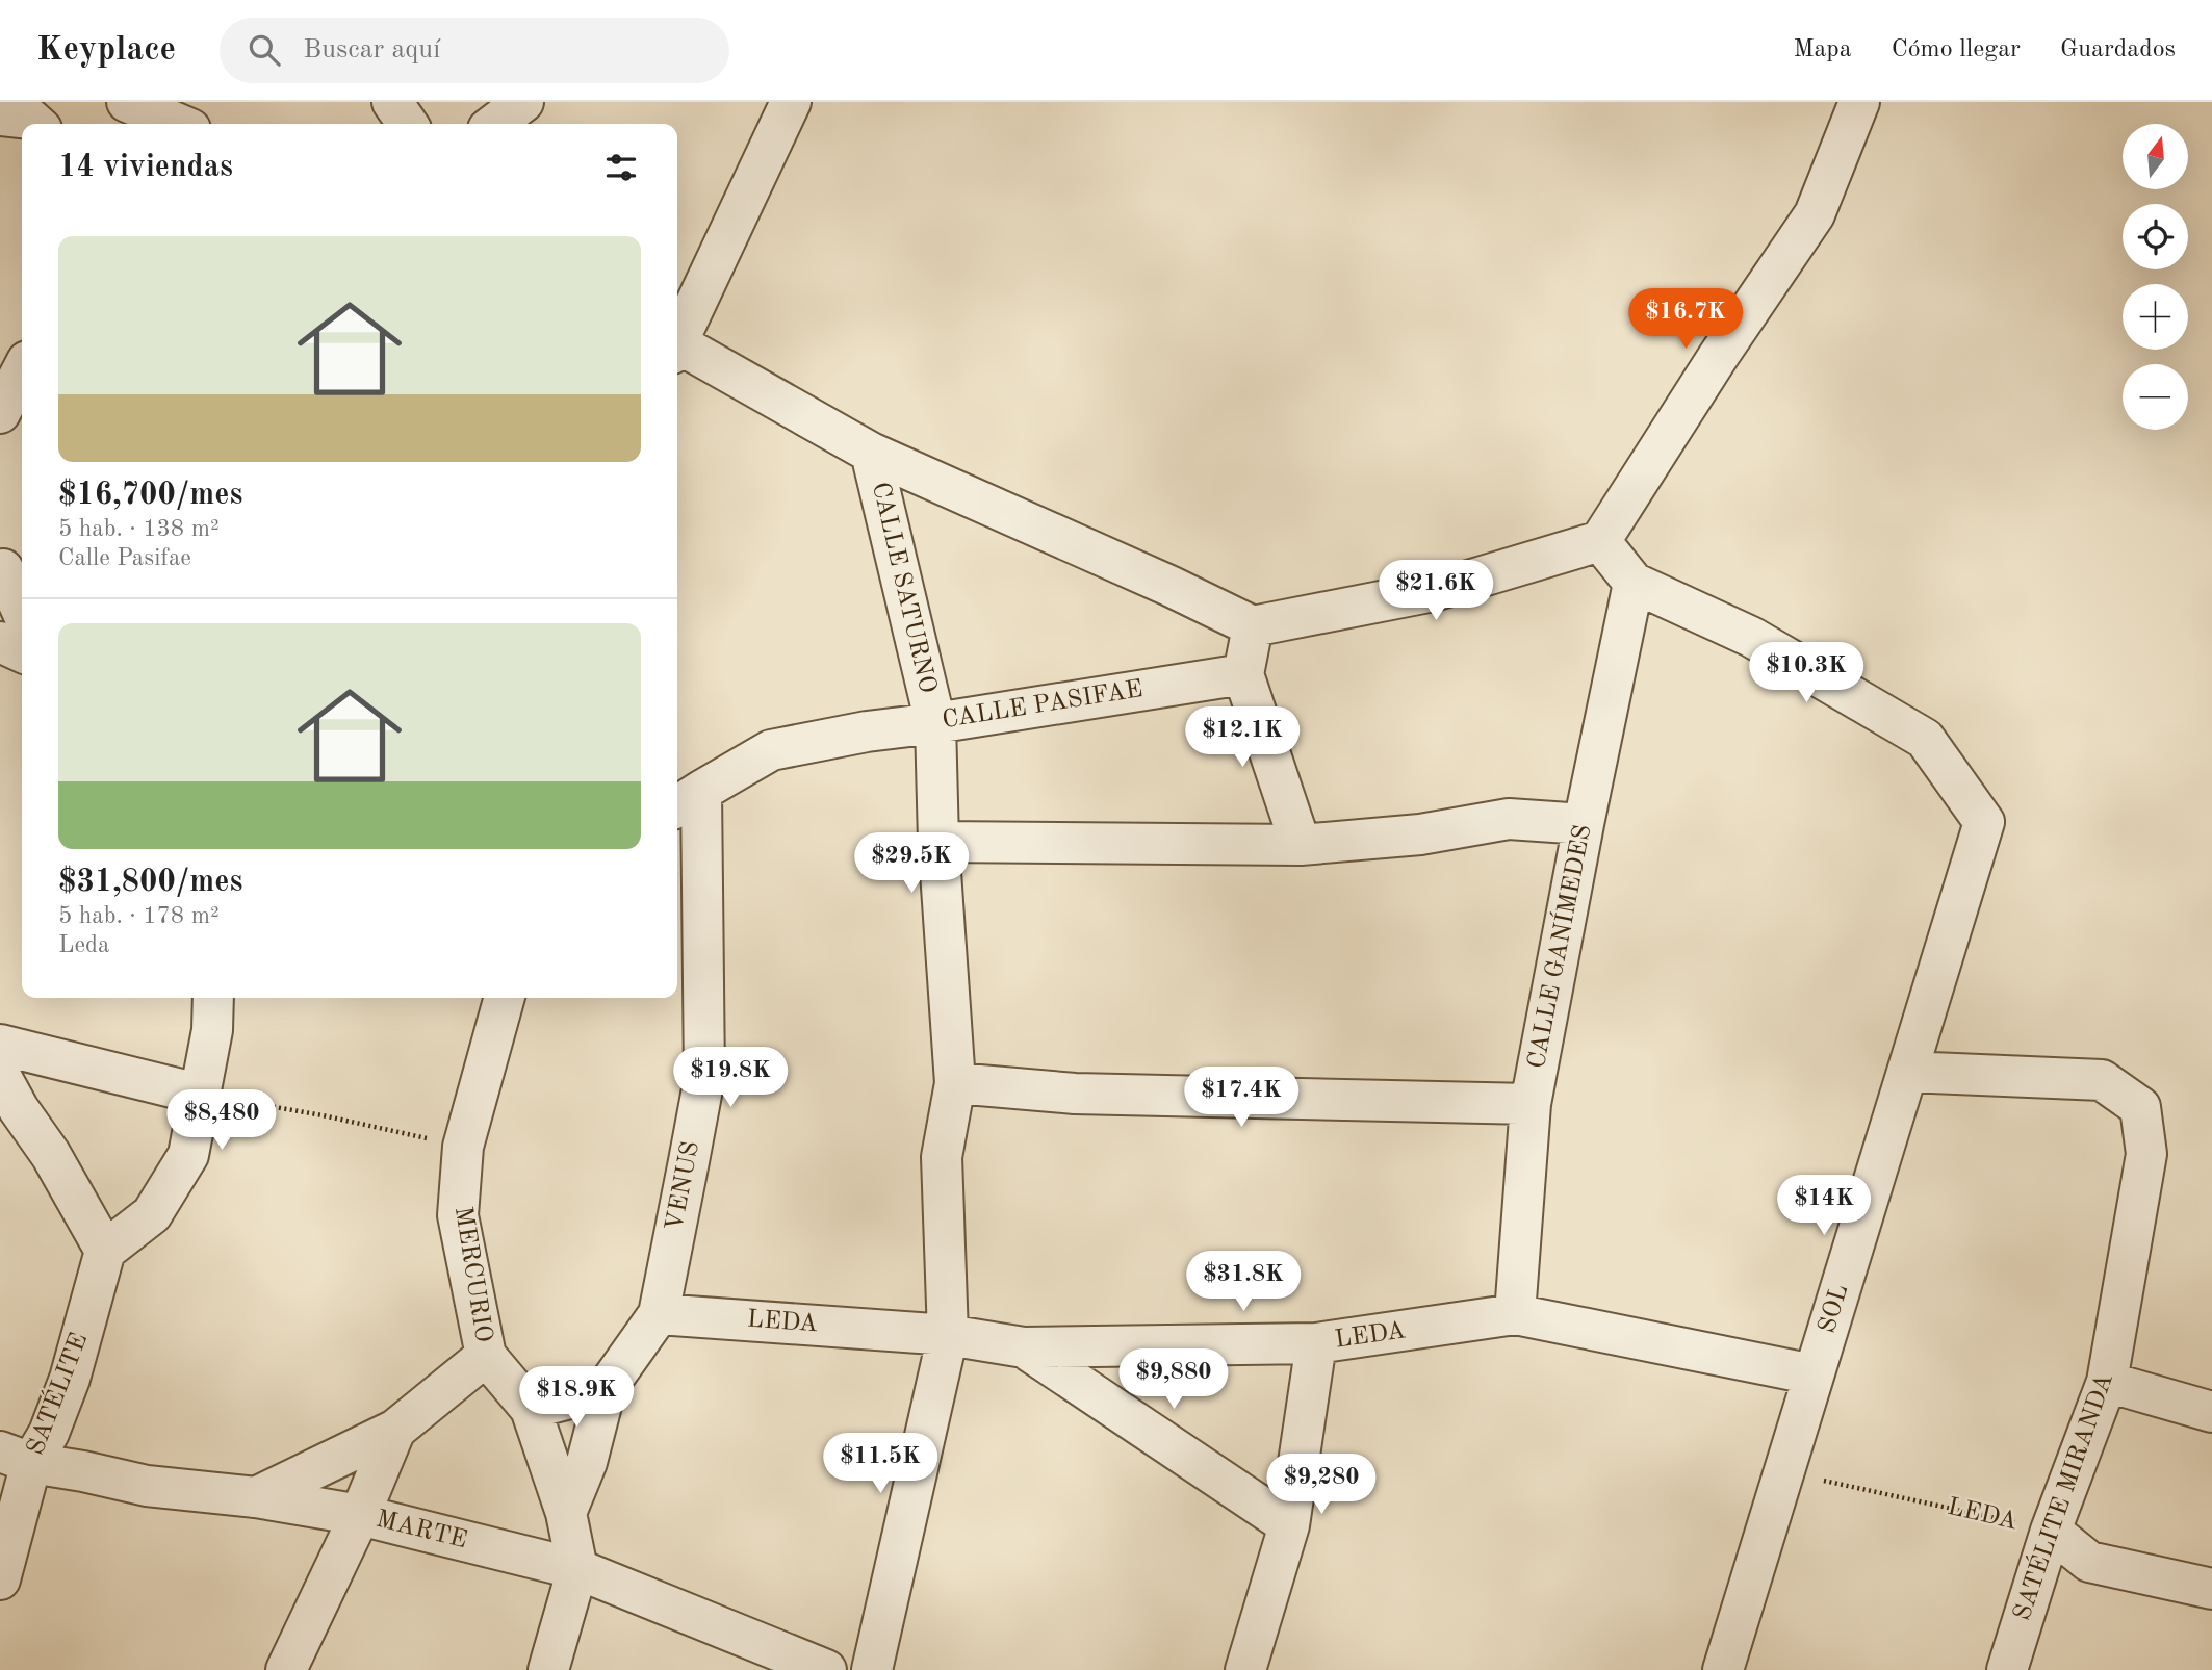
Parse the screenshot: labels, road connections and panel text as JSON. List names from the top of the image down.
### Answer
{
  "streets": {
    "street": [
      "CALLE SATURNO",
      "CALLE PASIFAE",
      "CALLE GANÍMEDES",
      "VENUS",
      "MERCURIO",
      "SOL",
      "LEDA",
      "SATÉLITE",
      "SATÉLITE MIRANDA",
      "MARTE"
    ]
  },
  "crossings": [
    ["CALLE SATURNO", "CALLE PASIFAE"],
    ["CALLE SATURNO", "LEDA"],
    ["CALLE PASIFAE", "VENUS"],
    ["CALLE GANÍMEDES", "SOL"],
    ["CALLE GANÍMEDES", "LEDA"],
    ["VENUS", "LEDA"],
    ["MERCURIO", "MARTE"],
    ["SOL", "LEDA"],
    ["SOL", "SATÉLITE MIRANDA"],
    ["LEDA", "SATÉLITE MIRANDA"],
    ["SATÉLITE", "MARTE"]
  ],
  "north": "top",
  "page": {
    "header": "Keyplace",
    "search": "Buscar aquí",
    "nav": ["Mapa", "Cómo llegar", "Guardados"],
    "map_buttons": ["+", "−"],
    "heading": "14 viviendas",
    "list": [
      {
        "name": "$16,700/mes",
        "note": "5 hab. · 138 m² · Calle Pasifae"
      },
      {
        "name": "$31,800/mes",
        "note": "5 hab. · 178 m² · Leda"
      }
    ],
    "price": [
      "$16.7K",
      "$21.6K",
      "$10.3K",
      "$12.1K",
      "$29.5K",
      "$19.8K",
      "$17.4K",
      "$8,480",
      "$14K",
      "$31.8K",
      "$9,880",
      "$18.9K",
      "$11.5K",
      "$9,280"
    ]
  }
}
